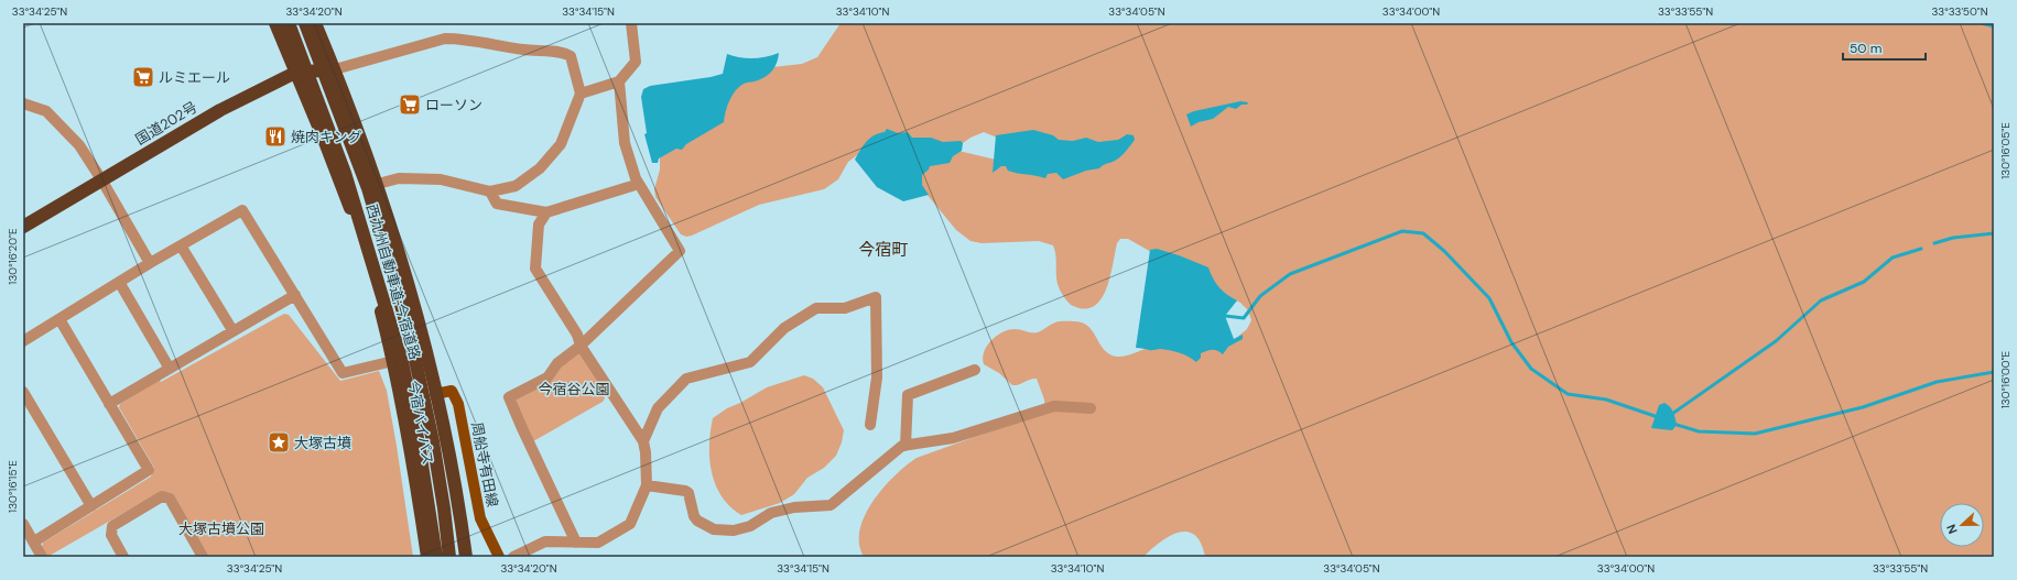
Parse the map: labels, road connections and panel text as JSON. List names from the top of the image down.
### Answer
{
  "streets": {
    "highway": ["国道202号", "西九州自動車道;今宿道路", "今宿バイパス"],
    "main road": ["周船寺有田線"]
  },
  "crossings": [
    ["国道202号", "今宿バイパス"],
    ["今宿バイパス", "周船寺有田線"]
  ],
  "districts": ["今宿町"],
  "parks": ["今宿谷公園", "大塚古墳公園"],
  "places": {
    "supermarket": ["ルミエール", "ローソン"],
    "restaurant": ["焼肉キング"],
    "place": ["大塚古墳"]
  },
  "scale_bar": "50 m",
  "north": "left",
  "coordinates": [
    "33°34'25\"N",
    "33°34'20\"N",
    "33°34'15\"N",
    "33°34'10\"N",
    "33°34'05\"N",
    "33°34'00\"N",
    "33°33'55\"N",
    "33°33'50\"N",
    "130°16'05\"E",
    "130°16'20\"E",
    "130°16'00\"E",
    "130°16'15\"E"
  ]
}
